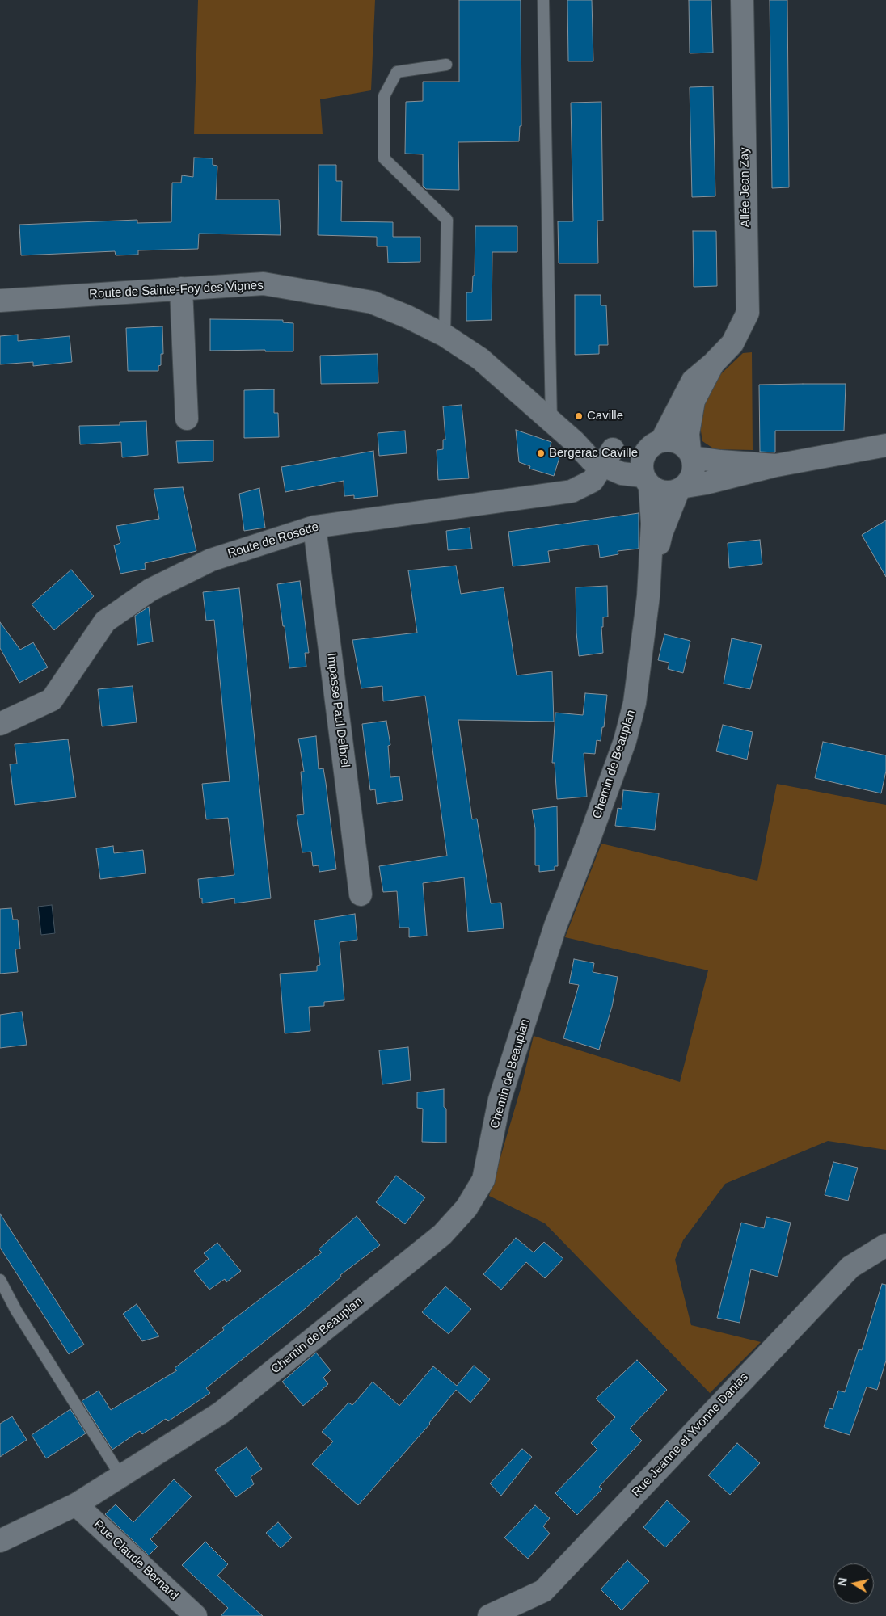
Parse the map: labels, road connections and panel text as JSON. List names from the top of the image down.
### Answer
{
  "streets": {
    "street": [
      "Allée Jean Zay",
      "Route de Sainte-Foy des Vignes",
      "Route de Rosette",
      "Impasse Paul Delbrel",
      "Chemin de Beauplan",
      "Rue Jeanne et Yvonne Danias",
      "Rue Claude Bernard"
    ]
  },
  "crossings": [
    ["Allée Jean Zay", "Route de Sainte-Foy des Vignes"],
    ["Allée Jean Zay", "Chemin de Beauplan"],
    ["Route de Sainte-Foy des Vignes", "Route de Rosette"],
    ["Route de Sainte-Foy des Vignes", "Chemin de Beauplan"],
    ["Route de Rosette", "Impasse Paul Delbrel"],
    ["Chemin de Beauplan", "Rue Claude Bernard"]
  ],
  "places": ["Caville", "Bergerac Caville"],
  "north": "left"
}
